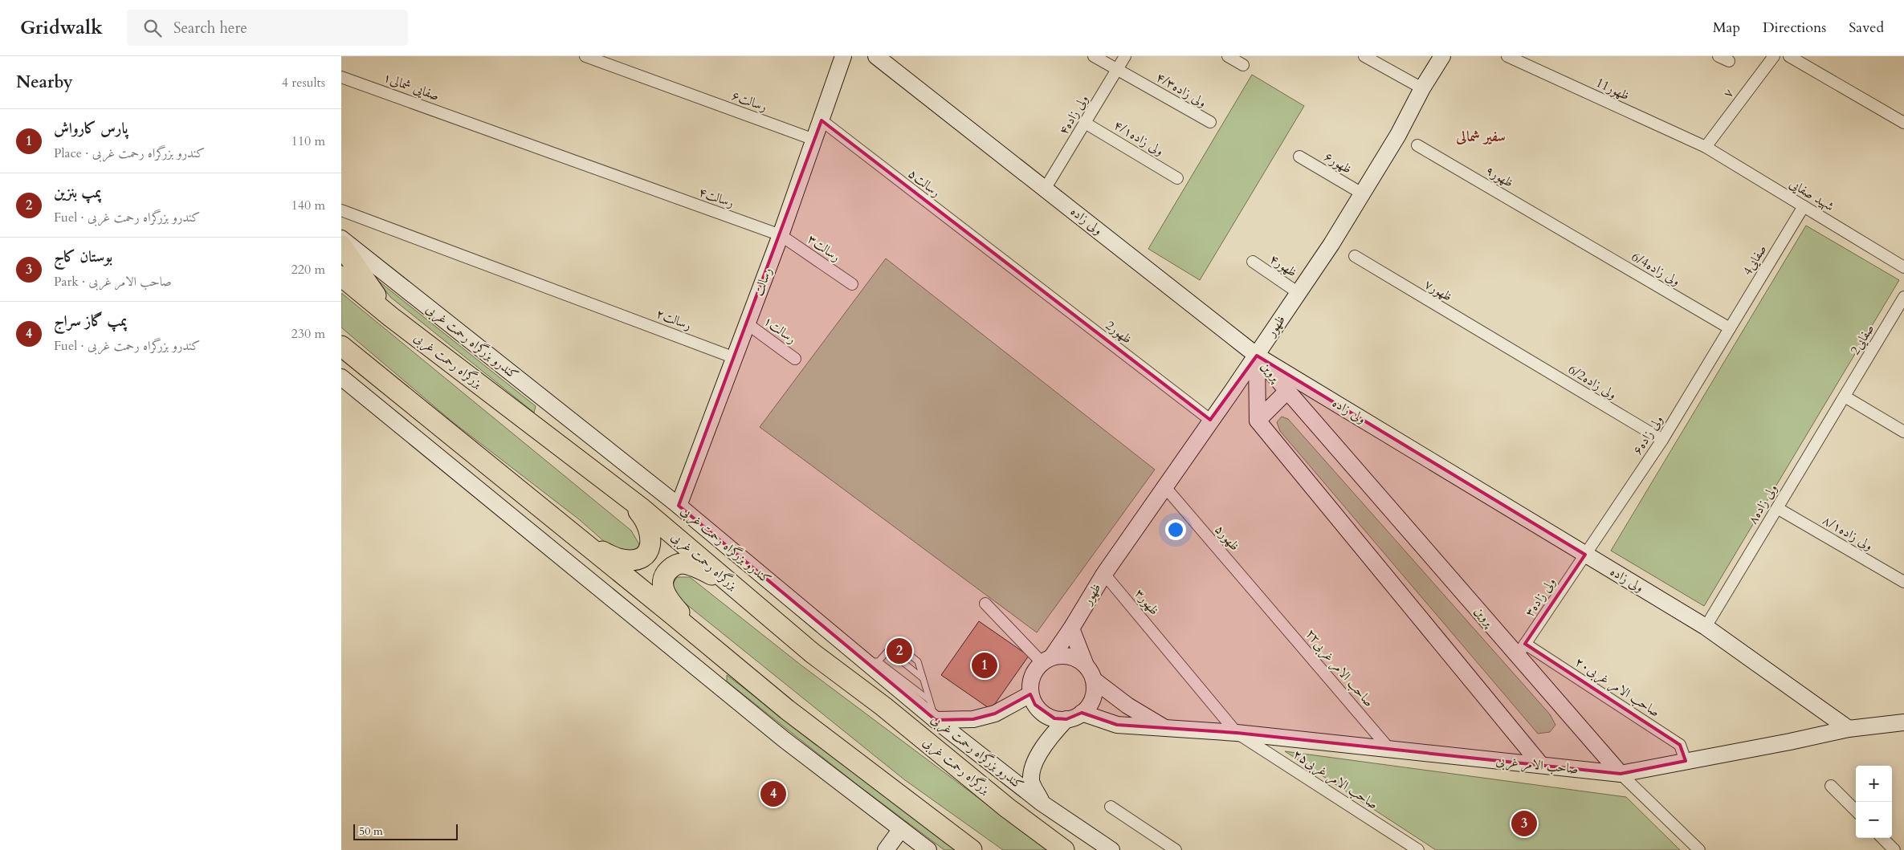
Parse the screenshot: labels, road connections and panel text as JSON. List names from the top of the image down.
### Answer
{
  "streets": {
    "highway": ["بزرگراه رحمت غربی"],
    "street": [
      "صفایی شمالی۱",
      "11ظهور",
      "ولی زاده۴/۳",
      "۷",
      "رسالت۶",
      "ولی زاده۴",
      "ولی زاده۴/۱",
      "ظهور۶",
      "ظهور۹",
      "رسالت۵",
      "شهید صفایی",
      "رسالت۴",
      "ولی زاده",
      "رسالت۳",
      "4صفایی",
      "ظهور۴",
      "6/4ولی زاده",
      "رسالت",
      "ظهور۷",
      "رسالت۲",
      "ظهور",
      "رسالت۱",
      "2ظهور",
      "2صفایی",
      "کندرو بزرگراه رحمت غربی",
      "پروین",
      "6/2ولی زاده",
      "ولی زاده۶",
      "ولی زاده۸",
      "ولی زاده۸/۱",
      "ظهور۵",
      "ولی زاده۳",
      "ظهور۳",
      "صاحب الامر غربی٢٢",
      "صاحب الامر غربی۲۰",
      "صاحب الامر غربی",
      "صاحب الامر غربی۲۵"
    ]
  },
  "crossings": [
    ["صفایی شمالی۱", "رسالت۴"],
    ["11ظهور", "۷"],
    ["11ظهور", "شهید صفایی"],
    ["ولی زاده۴/۳", "ولی زاده۴"],
    ["۷", "شهید صفایی"],
    ["رسالت۶", "رسالت"],
    ["ولی زاده۴", "ولی زاده۴/۱"],
    ["ولی زاده۴", "ولی زاده"],
    ["ظهور۶", "ظهور"],
    ["ظهور۹", "6/4ولی زاده"],
    ["رسالت۵", "رسالت"],
    ["رسالت۵", "2ظهور"],
    ["شهید صفایی", "4صفایی"],
    ["رسالت۴", "رسالت۳"],
    ["رسالت۴", "رسالت"],
    ["ولی زاده", "ظهور"],
    ["ولی زاده", "پروین"],
    ["ولی زاده", "ولی زاده۶"],
    ["ولی زاده", "ولی زاده۸"],
    ["ولی زاده", "ولی زاده۳"],
    ["ولی زاده", "صاحب الامر غربی"],
    ["رسالت۳", "رسالت"],
    ["4صفایی", "6/4ولی زاده"],
    ["4صفایی", "ولی زاده۶"],
    ["ظهور۴", "ظهور"],
    ["6/4ولی زاده", "ولی زاده۶"],
    ["رسالت", "رسالت۲"],
    ["رسالت", "رسالت۱"],
    ["رسالت", "کندرو بزرگراه رحمت غربی"],
    ["ظهور۷", "6/2ولی زاده"],
    ["ظهور", "2ظهور"],
    ["ظهور", "پروین"],
    ["ظهور", "ظهور۵"],
    ["ظهور", "ظهور۳"],
    ["ظهور", "صاحب الامر غربی"],
    ["2صفایی", "ولی زاده۸"],
    ["پروین", "ولی زاده۳"],
    ["پروین", "صاحب الامر غربی۲۰"],
    ["پروین", "صاحب الامر غربی"],
    ["6/2ولی زاده", "ولی زاده۶"],
    ["ولی زاده۶", "ولی زاده۳"],
    ["ولی زاده۸", "ولی زاده۸/۱"],
    ["ظهور۵", "صاحب الامر غربی٢٢"],
    ["ولی زاده۳", "صاحب الامر غربی۲۰"],
    ["ظهور۳", "صاحب الامر غربی"],
    ["ظهور۳", "صاحب الامر غربی۲۵"],
    ["صاحب الامر غربی٢٢", "صاحب الامر غربی"],
    ["صاحب الامر غربی۲۰", "صاحب الامر غربی"],
    ["صاحب الامر غربی", "صاحب الامر غربی۲۵"]
  ],
  "districts": ["سفیر شمالی"],
  "scale_bar": "50 m",
  "page": {
    "header": "Gridwalk",
    "search": "Search here",
    "nav": ["Map", "Directions", "Saved"],
    "heading": ["Nearby", "4 results"],
    "list": [
      {
        "mark": "1",
        "name": "پارس کارواش",
        "note": "Place · کندرو بزرگراه رحمت غربی",
        "value": "110 m"
      },
      {
        "mark": "2",
        "name": "پمپ بنزین",
        "note": "Fuel · کندرو بزرگراه رحمت غربی",
        "value": "140 m"
      },
      {
        "mark": "3",
        "name": "بوستان کاج",
        "note": "Park · صاحب الامر غربی",
        "value": "220 m"
      },
      {
        "mark": "4",
        "name": "پمپ گاز سراج",
        "note": "Fuel · کندرو بزرگراه رحمت غربی",
        "value": "230 m"
      }
    ],
    "pins": [
      "2",
      "1",
      "4",
      "3"
    ],
    "map_buttons": ["+", "−"],
    "scale": "50 m"
  }
}
